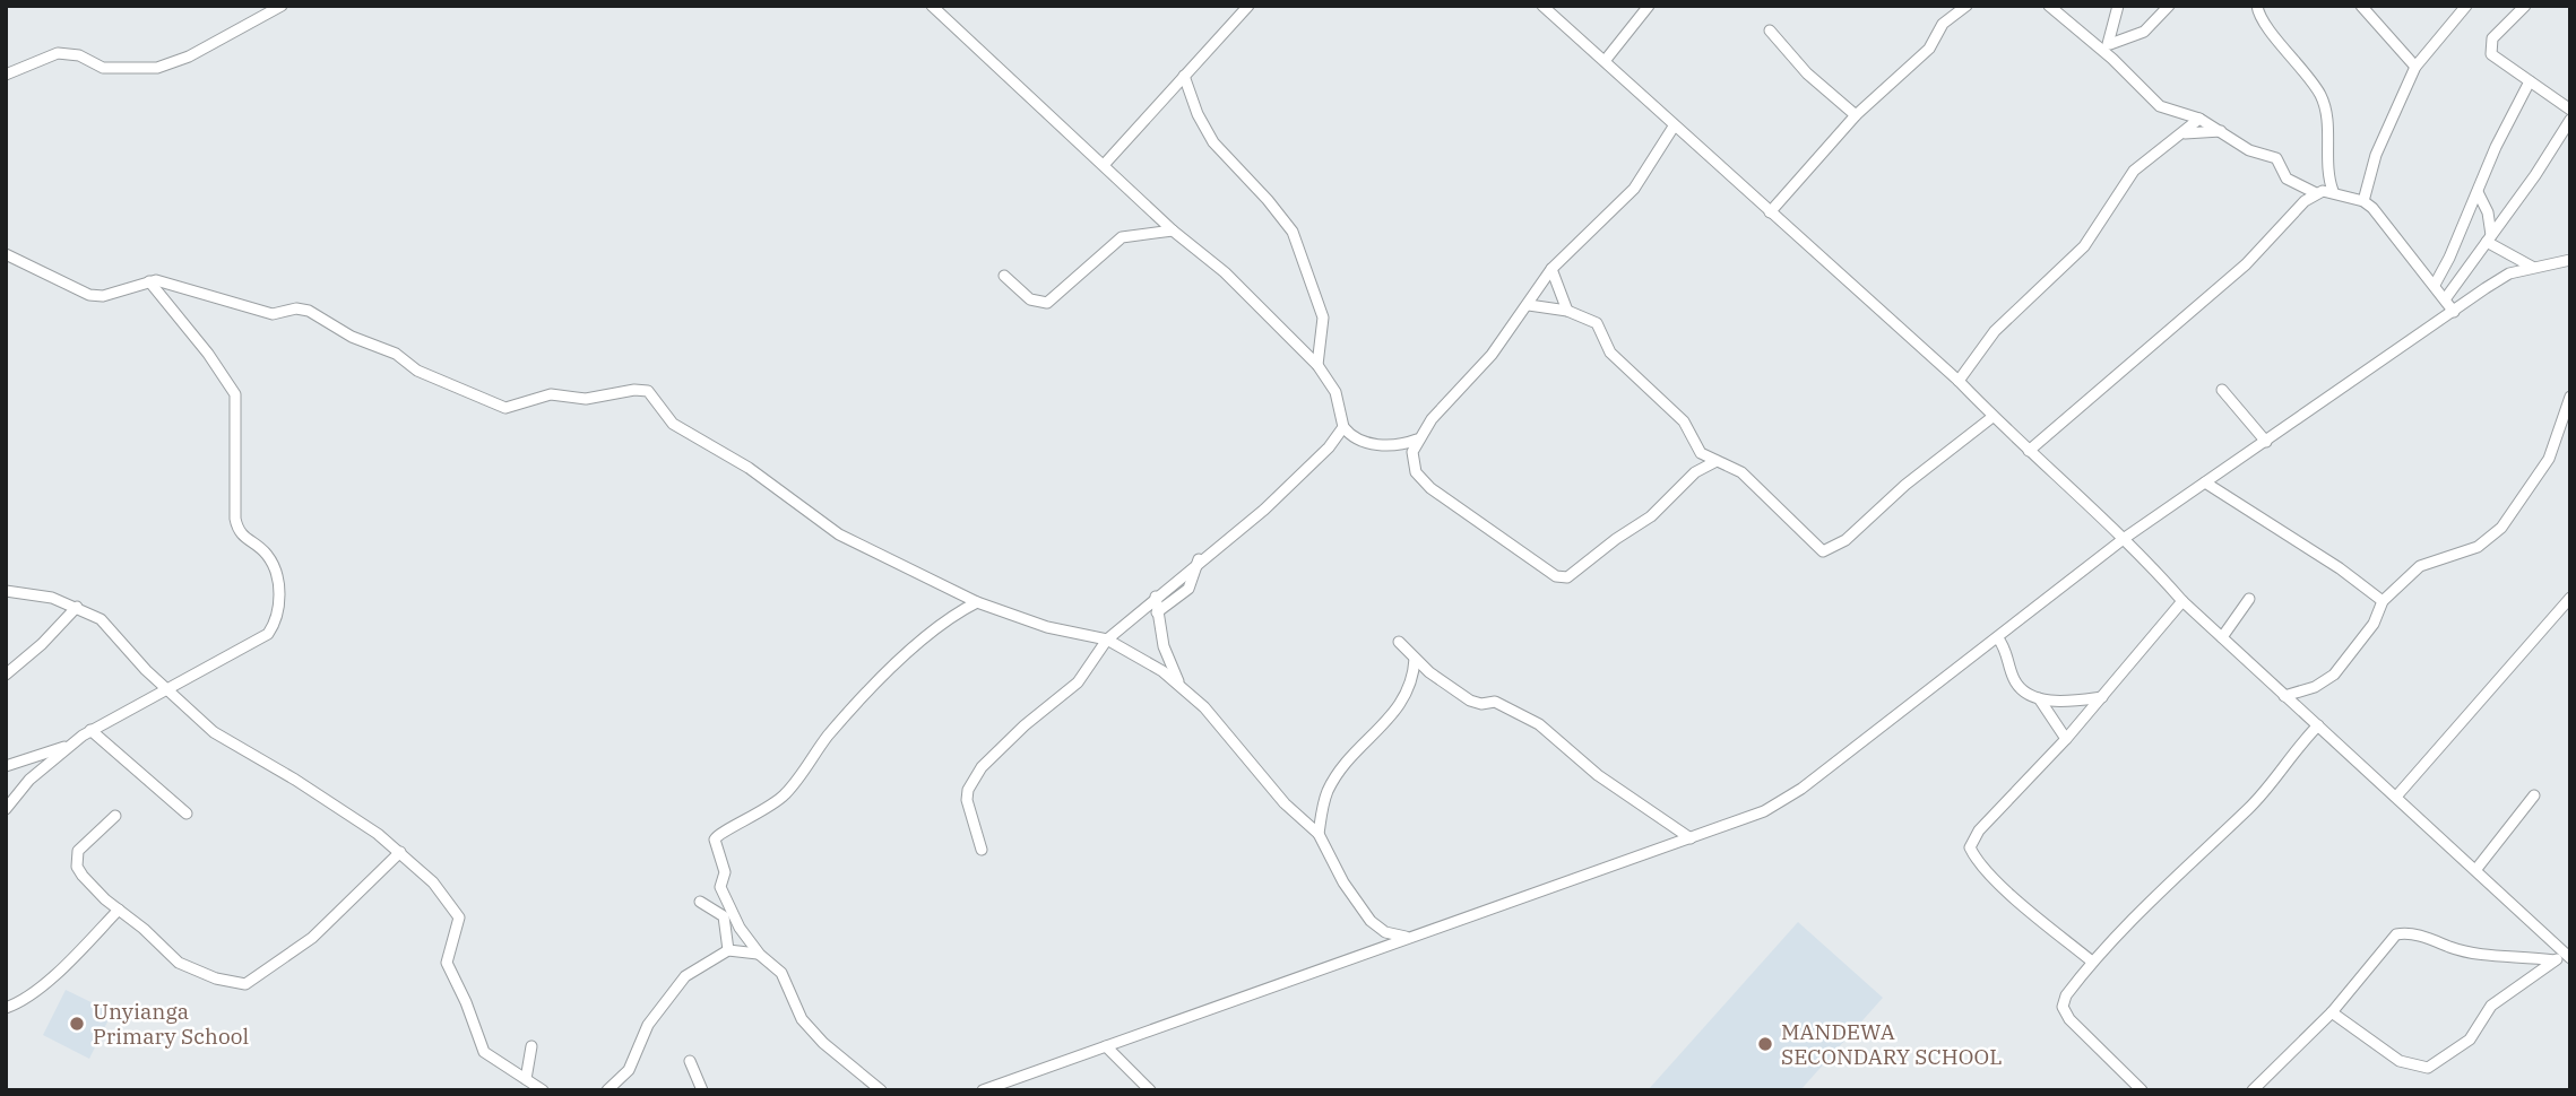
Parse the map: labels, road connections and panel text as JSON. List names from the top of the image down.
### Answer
{
  "places": ["Unyianga Primary School", "MANDEWA SECONDARY SCHOOL"]
}
